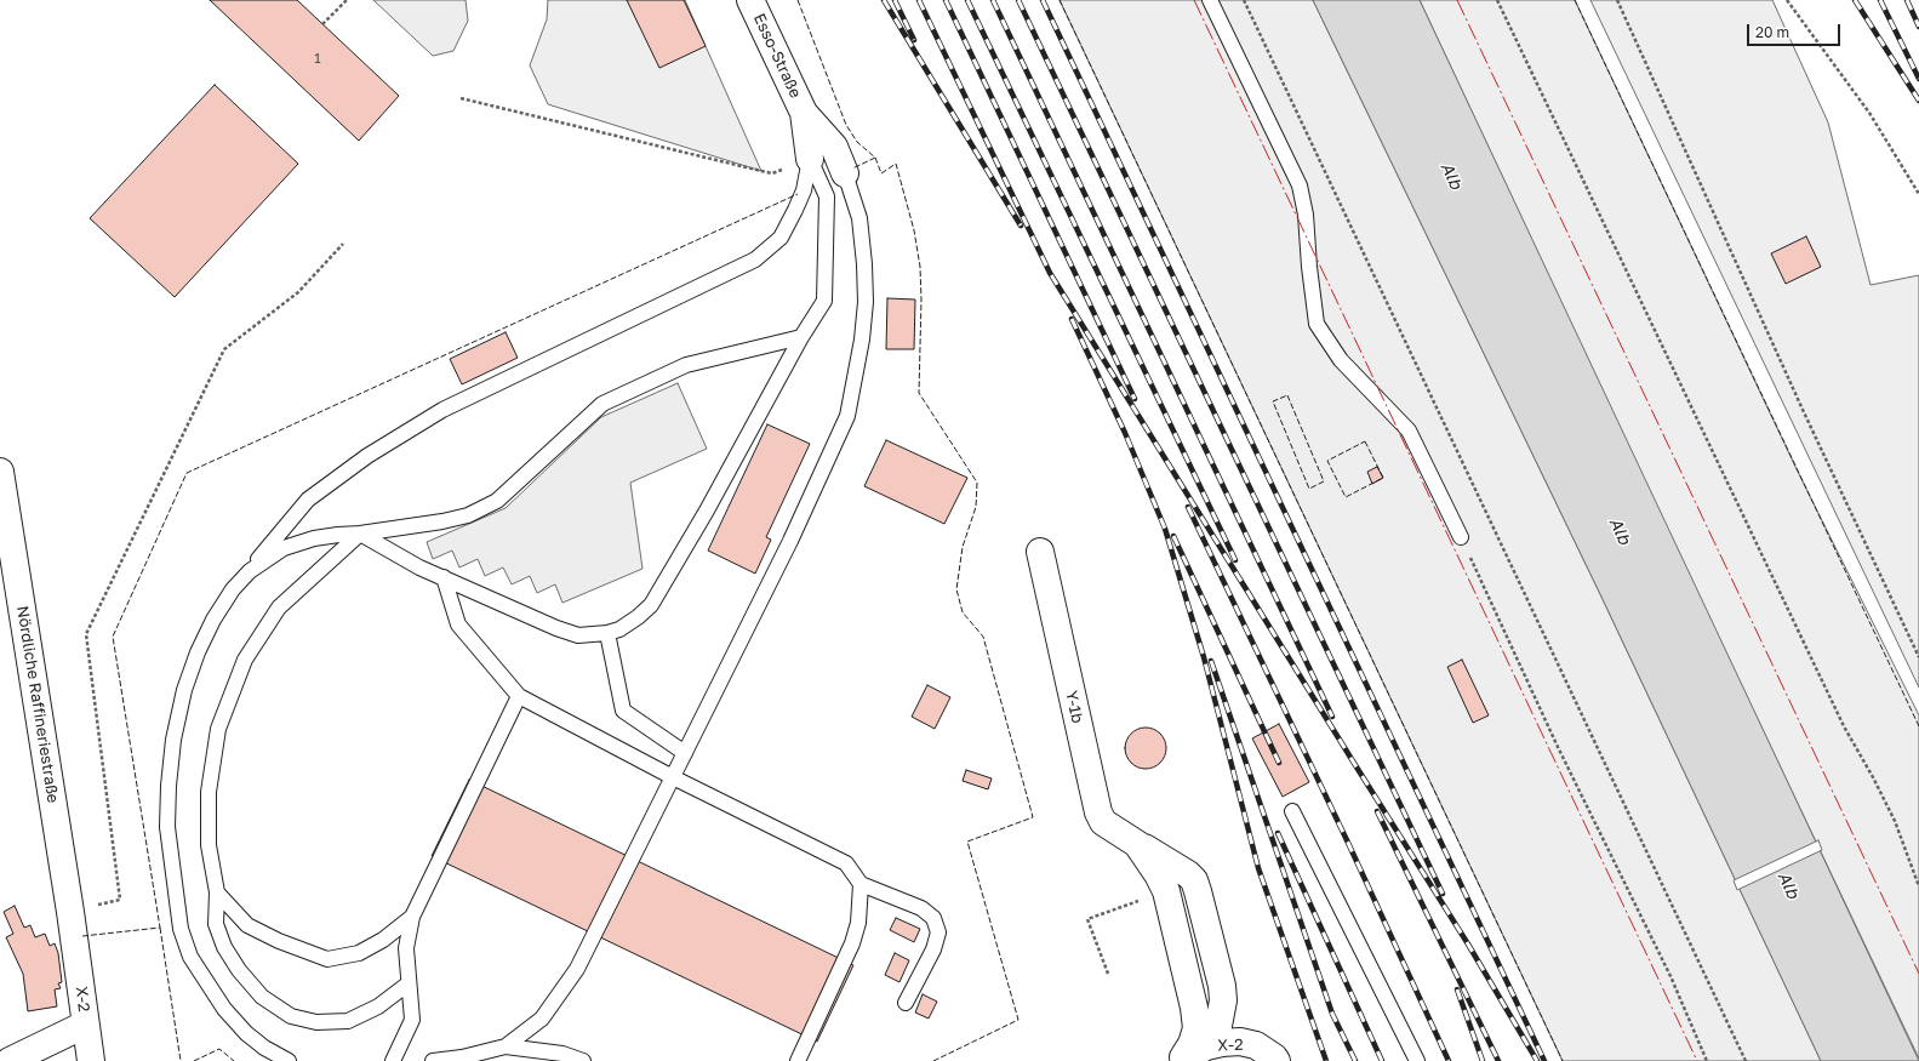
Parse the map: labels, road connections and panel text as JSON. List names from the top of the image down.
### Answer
{
  "streets": {
    "street": [
      "Esso-Straße",
      "Nördliche Raffineriestraße",
      "Y-1b",
      "X-2"
    ]
  },
  "crossings": [
    ["Nördliche Raffineriestraße", "X-2"],
    ["Y-1b", "X-2"]
  ],
  "water": ["Alb"],
  "house_numbers": ["1"],
  "scale_bar": "20 m"
}
